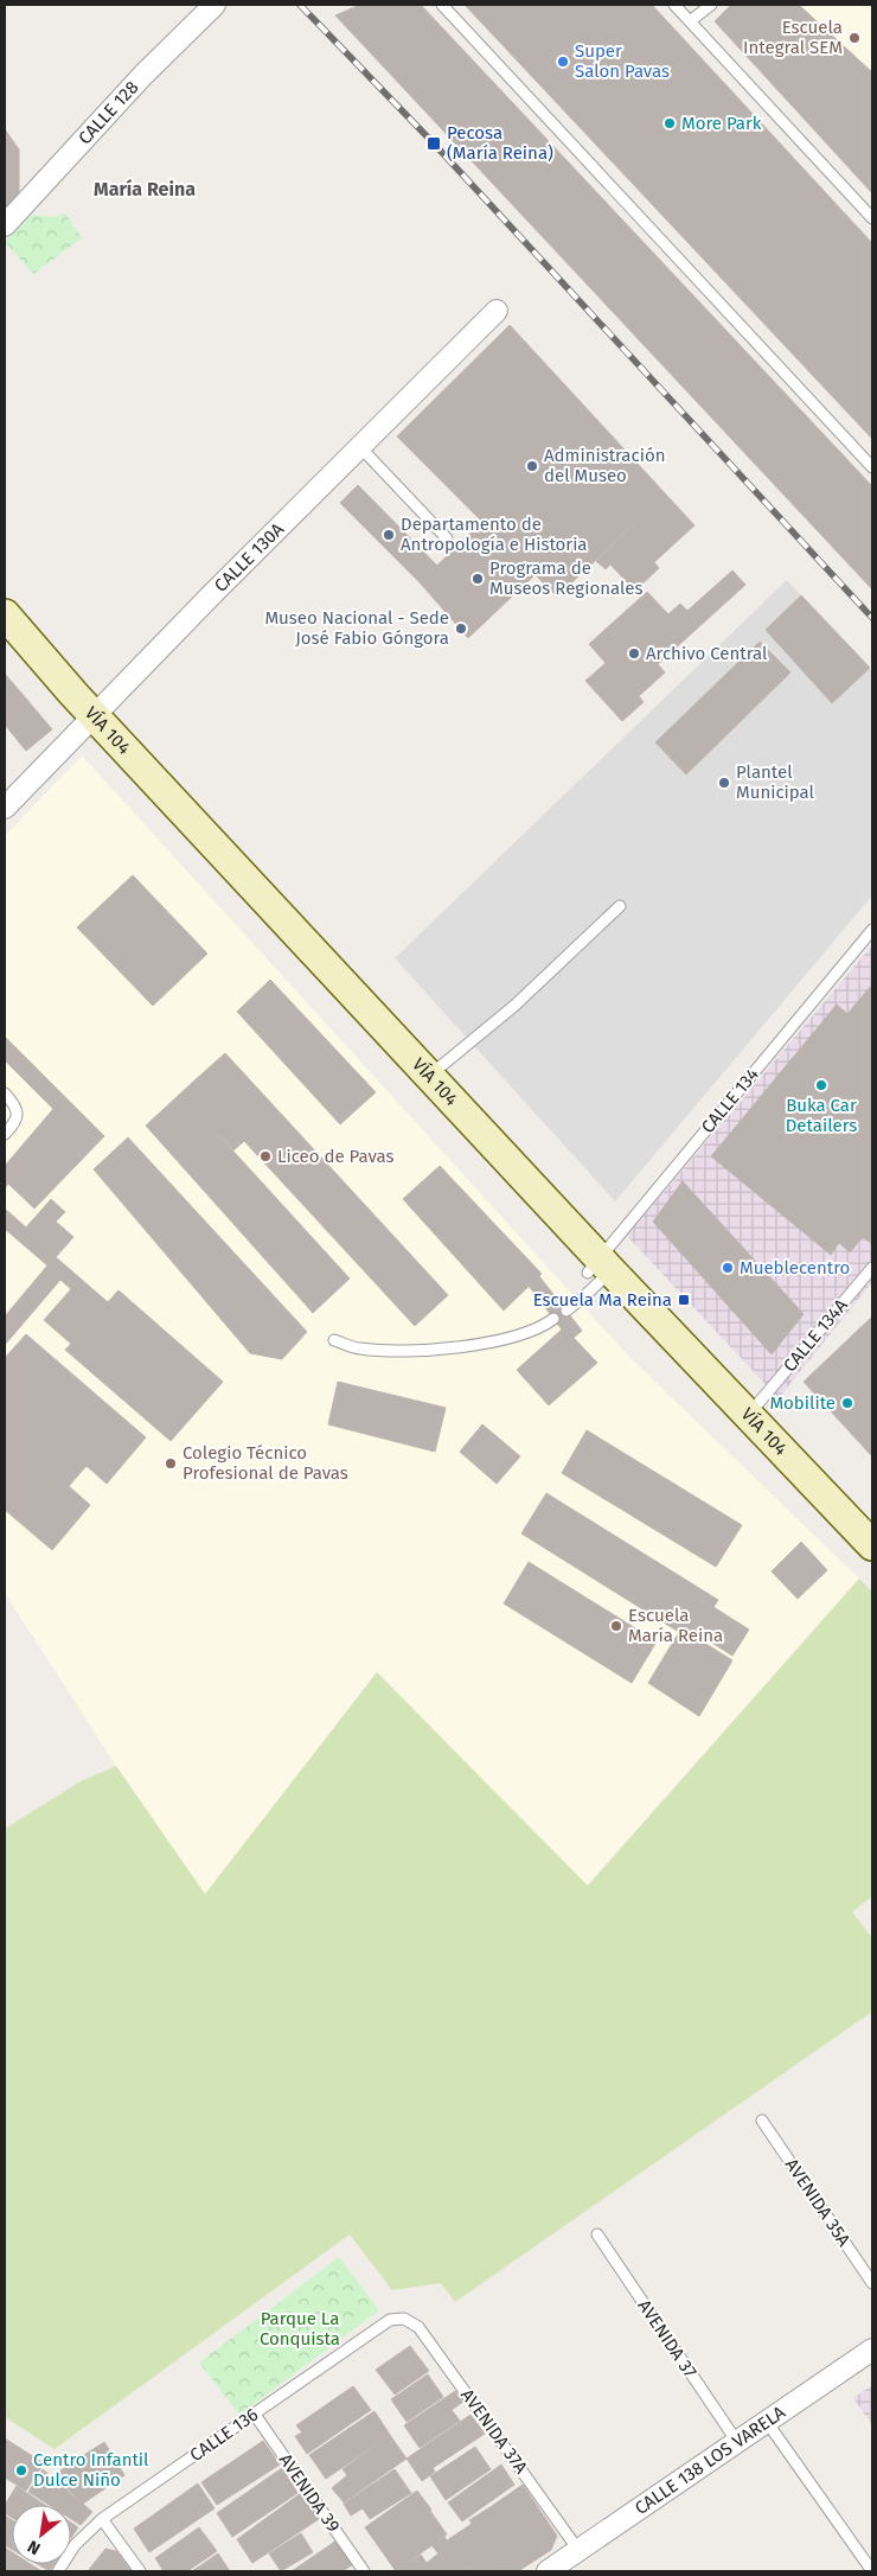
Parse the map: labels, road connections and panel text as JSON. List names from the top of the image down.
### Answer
{
  "streets": {
    "main road": ["VÍA 104"],
    "street": ["CALLE 128", "CALLE 130A", "CALLE 138 LOS VARELA"],
    "lane": [
      "CALLE 134",
      "CALLE 134A",
      "AVENIDA 35A",
      "AVENIDA 37",
      "AVENIDA 37A",
      "CALLE 136",
      "AVENIDA 39"
    ]
  },
  "crossings": [
    ["CALLE 130A", "VÍA 104"],
    ["VÍA 104", "CALLE 134"],
    ["AVENIDA 37", "CALLE 138 LOS VARELA"],
    ["AVENIDA 37A", "CALLE 136"],
    ["AVENIDA 37A", "CALLE 138 LOS VARELA"],
    ["CALLE 136", "AVENIDA 39"]
  ],
  "districts": ["María Reina"],
  "parks": ["Parque La Conquista"],
  "places": {
    "other": [
      "Escuela Integral SEM",
      "Super Salon Pavas",
      "More Park",
      "Administración del Museo",
      "Departamento de Antropología e Historia",
      "Programa de Museos Regionales",
      "Museo Nacional - Sede José Fabio Góngora",
      "Archivo Central",
      "Plantel Municipal",
      "Buka Car Detailers",
      "Liceo de Pavas",
      "Mueblecentro",
      "Mobilite",
      "Colegio Técnico Profesional de Pavas",
      "Escuela María Reina",
      "Centro Infantil Dulce Niño"
    ],
    "transit": ["Pecosa (María Reina)", "Escuela Ma Reina"]
  },
  "north": "bottom left"
}
